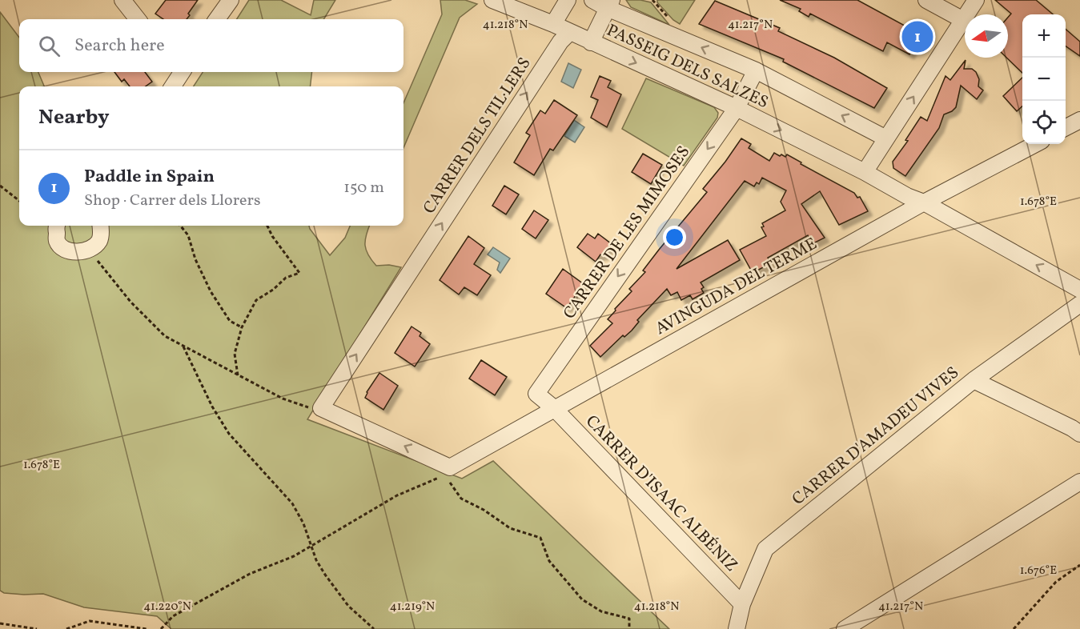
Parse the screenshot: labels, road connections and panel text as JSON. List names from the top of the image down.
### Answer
{
  "streets": {
    "street": [
      "PASSEIG DELS SALZES",
      "CARRER DELS TIL·LERS",
      "CARRER DE LES MIMOSES",
      "AVINGUDA DEL TERME",
      "CARRER D'AMADEU VIVES",
      "CARRER D'ISAAC ALBÉNIZ"
    ]
  },
  "crossings": [
    ["PASSEIG DELS SALZES", "CARRER DELS TIL·LERS"],
    ["PASSEIG DELS SALZES", "CARRER DE LES MIMOSES"],
    ["PASSEIG DELS SALZES", "AVINGUDA DEL TERME"],
    ["CARRER DE LES MIMOSES", "AVINGUDA DEL TERME"],
    ["CARRER DE LES MIMOSES", "CARRER D'ISAAC ALBÉNIZ"],
    ["AVINGUDA DEL TERME", "CARRER D'ISAAC ALBÉNIZ"],
    ["CARRER D'AMADEU VIVES", "CARRER D'ISAAC ALBÉNIZ"]
  ],
  "one_way": ["CARRER DELS TIL·LERS", "CARRER DE LES MIMOSES"],
  "north": "left",
  "page": {
    "map_buttons": ["+", "−"],
    "pins": "1",
    "search": "Search here",
    "heading": "Nearby",
    "list": [
      {
        "mark": "1",
        "name": "Paddle in Spain",
        "note": "Shop · Carrer dels Llorers",
        "value": "150 m"
      }
    ]
  },
  "coordinates": [
    "41.218°N",
    "41.217°N",
    "1.678°E",
    "1.676°E",
    "41.220°N",
    "41.219°N"
  ]
}
